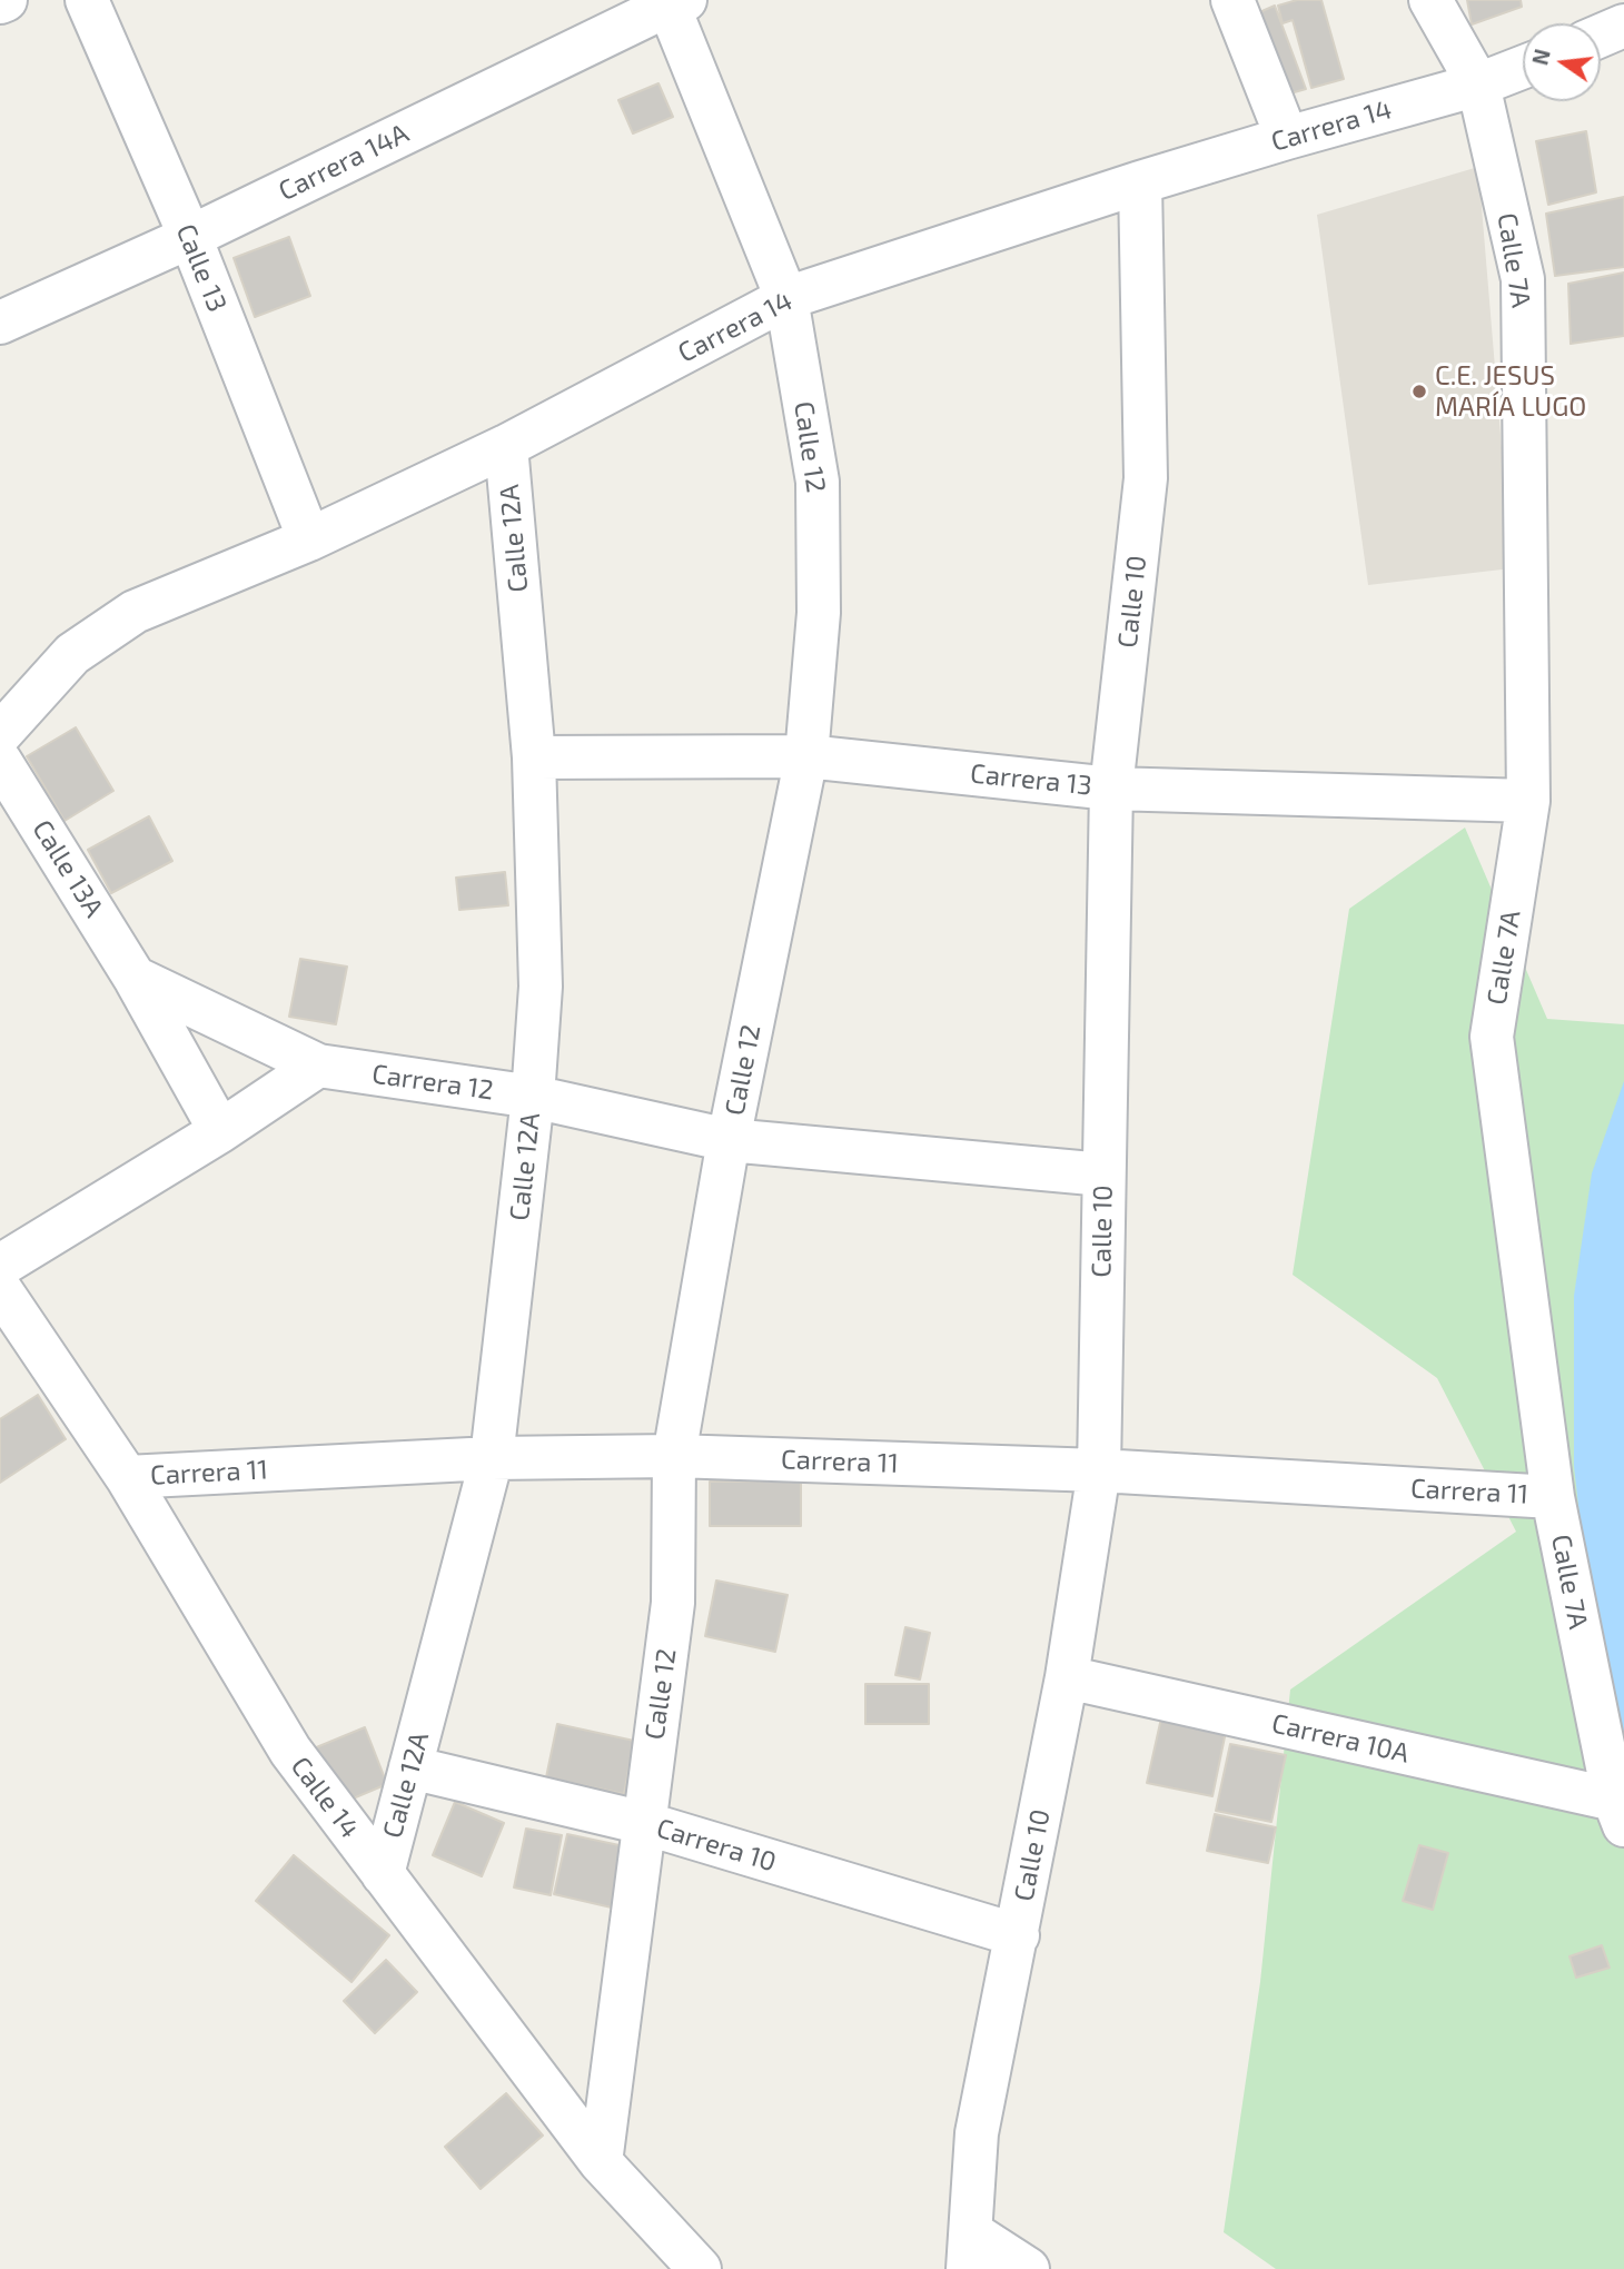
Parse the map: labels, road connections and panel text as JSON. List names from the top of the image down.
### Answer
{
  "streets": {
    "street": [
      "Carrera 14",
      "Carrera 14A",
      "Calle 7A",
      "Calle 13",
      "Calle 12",
      "Calle 12A",
      "Calle 10",
      "Carrera 13",
      "Calle 13A",
      "Carrera 12",
      "Carrera 11",
      "Carrera 10A",
      "Calle 14",
      "Carrera 10"
    ]
  },
  "crossings": [
    ["Carrera 14", "Calle 7A"],
    ["Carrera 14", "Calle 13"],
    ["Carrera 14", "Calle 12"],
    ["Carrera 14", "Calle 12A"],
    ["Carrera 14", "Calle 10"],
    ["Carrera 14A", "Calle 13"],
    ["Carrera 14A", "Calle 12"],
    ["Calle 7A", "Carrera 13"],
    ["Calle 7A", "Carrera 11"],
    ["Calle 7A", "Carrera 10A"],
    ["Calle 12", "Carrera 13"],
    ["Calle 12", "Carrera 12"],
    ["Calle 12", "Carrera 11"],
    ["Calle 12", "Calle 14"],
    ["Calle 12", "Carrera 10"],
    ["Calle 12A", "Carrera 13"],
    ["Calle 12A", "Carrera 12"],
    ["Calle 12A", "Carrera 11"],
    ["Calle 12A", "Calle 14"],
    ["Calle 12A", "Carrera 10"],
    ["Calle 10", "Carrera 13"],
    ["Calle 10", "Carrera 12"],
    ["Calle 10", "Carrera 11"],
    ["Calle 10", "Carrera 10A"],
    ["Calle 10", "Carrera 10"],
    ["Carrera 11", "Calle 14"]
  ],
  "places": ["C.E. JESUS MARÍA LUGO"],
  "north": "left"
}
